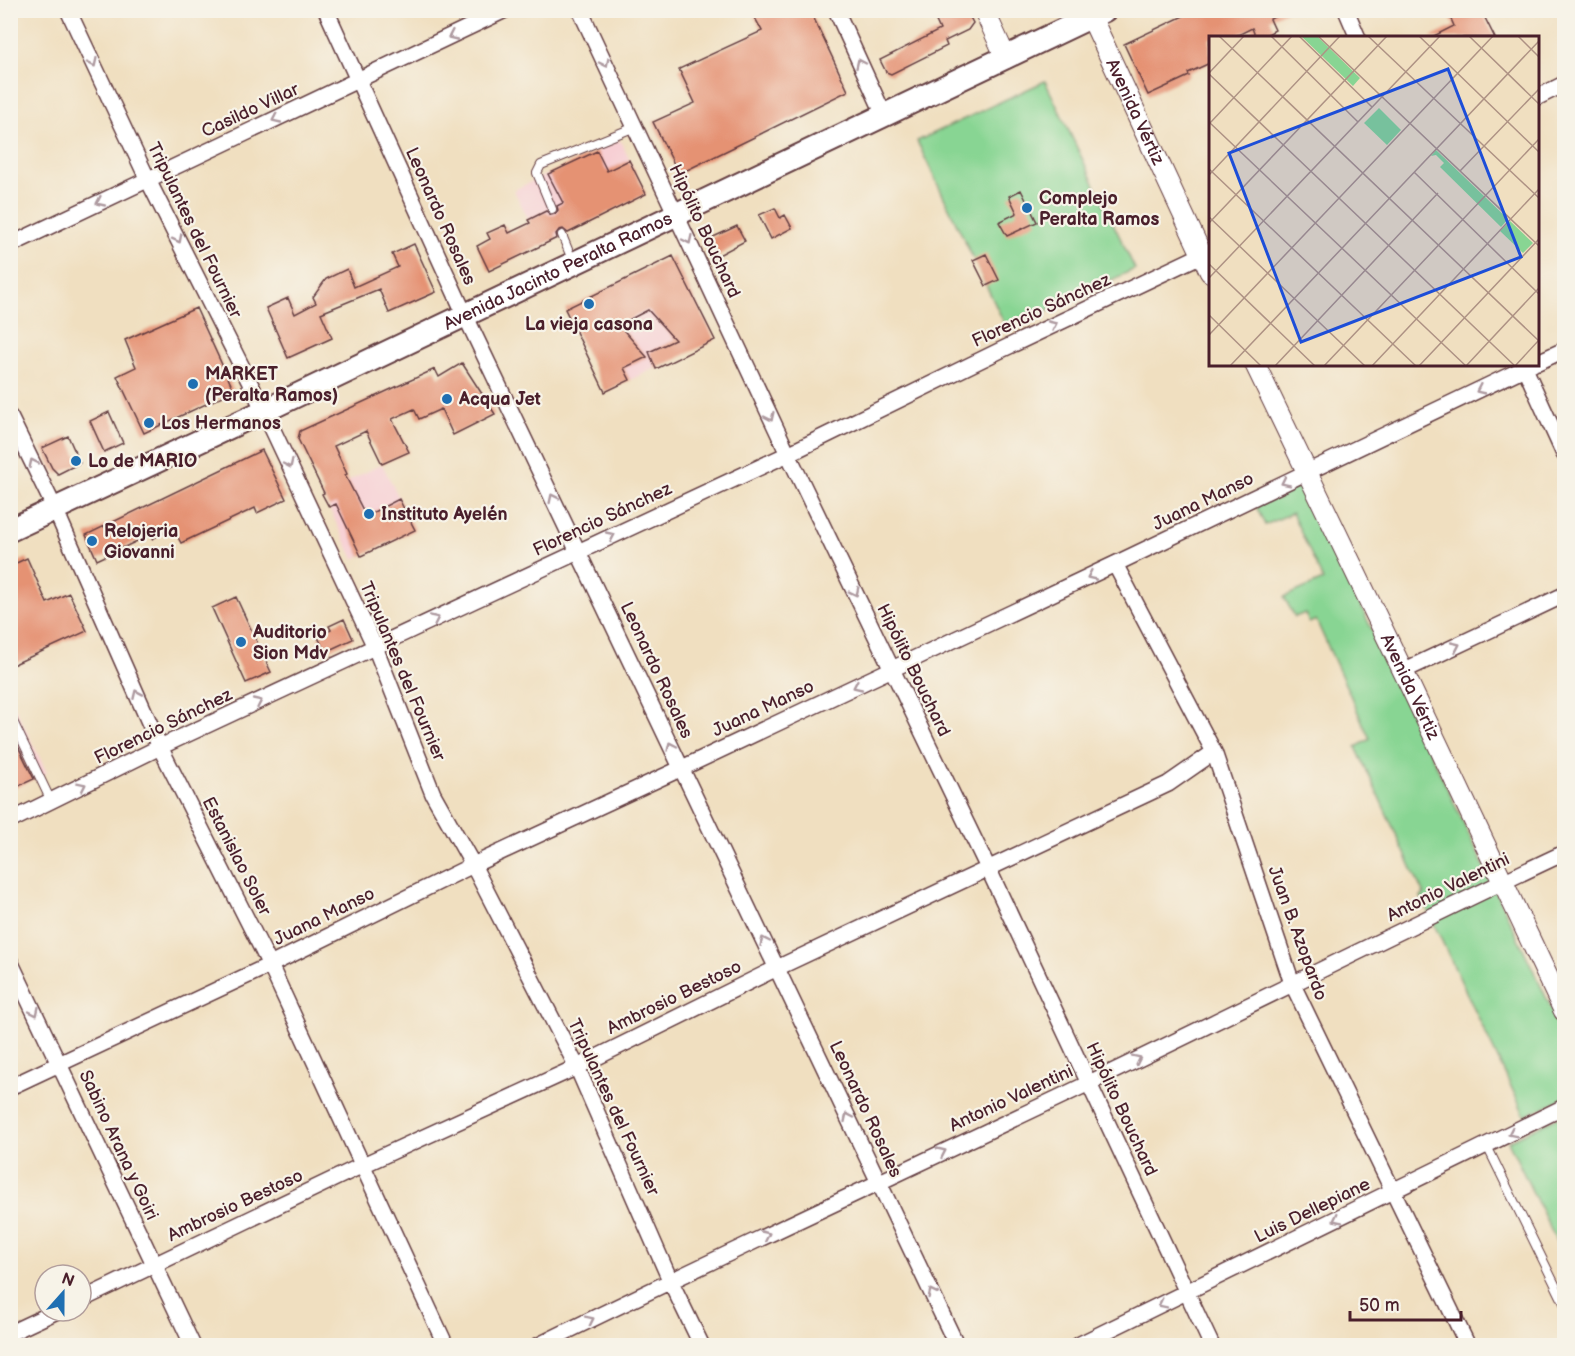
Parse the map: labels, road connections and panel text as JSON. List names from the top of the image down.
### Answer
{
  "streets": {
    "main road": ["Avenida Jacinto Peralta Ramos"],
    "street": [
      "Casildo Villar",
      "Avenida Vértiz",
      "Leonardo Rosales",
      "Tripulantes del Fournier",
      "Hipólito Bouchard",
      "Florencio Sánchez",
      "Juana Manso",
      "Estanislao Soler",
      "Antonio Valentini",
      "Juan B. Azopardo",
      "Ambrosio Bestoso",
      "Sabino Arana y Goiri",
      "Luis Dellepiane"
    ]
  },
  "crossings": [
    ["Casildo Villar", "Leonardo Rosales"],
    ["Casildo Villar", "Tripulantes del Fournier"],
    ["Avenida Vértiz", "Avenida Jacinto Peralta Ramos"],
    ["Avenida Vértiz", "Florencio Sánchez"],
    ["Avenida Vértiz", "Juana Manso"],
    ["Avenida Vértiz", "Antonio Valentini"],
    ["Leonardo Rosales", "Avenida Jacinto Peralta Ramos"],
    ["Leonardo Rosales", "Florencio Sánchez"],
    ["Leonardo Rosales", "Juana Manso"],
    ["Leonardo Rosales", "Antonio Valentini"],
    ["Leonardo Rosales", "Ambrosio Bestoso"],
    ["Tripulantes del Fournier", "Avenida Jacinto Peralta Ramos"],
    ["Tripulantes del Fournier", "Florencio Sánchez"],
    ["Tripulantes del Fournier", "Juana Manso"],
    ["Tripulantes del Fournier", "Antonio Valentini"],
    ["Tripulantes del Fournier", "Ambrosio Bestoso"],
    ["Hipólito Bouchard", "Avenida Jacinto Peralta Ramos"],
    ["Hipólito Bouchard", "Florencio Sánchez"],
    ["Hipólito Bouchard", "Juana Manso"],
    ["Hipólito Bouchard", "Antonio Valentini"],
    ["Hipólito Bouchard", "Ambrosio Bestoso"],
    ["Hipólito Bouchard", "Luis Dellepiane"],
    ["Avenida Jacinto Peralta Ramos", "Estanislao Soler"],
    ["Florencio Sánchez", "Estanislao Soler"],
    ["Juana Manso", "Estanislao Soler"],
    ["Juana Manso", "Juan B. Azopardo"],
    ["Juana Manso", "Sabino Arana y Goiri"],
    ["Estanislao Soler", "Ambrosio Bestoso"],
    ["Antonio Valentini", "Juan B. Azopardo"],
    ["Juan B. Azopardo", "Ambrosio Bestoso"],
    ["Juan B. Azopardo", "Luis Dellepiane"],
    ["Ambrosio Bestoso", "Sabino Arana y Goiri"]
  ],
  "one_way": [
    "Casildo Villar",
    "Leonardo Rosales",
    "Tripulantes del Fournier",
    "Hipólito Bouchard",
    "Florencio Sánchez",
    "Juana Manso",
    "Estanislao Soler",
    "Antonio Valentini",
    "Luis Dellepiane"
  ],
  "places": [
    "Complejo Peralta Ramos",
    "La vieja casona",
    "MARKET (Peralta Ramos)",
    "Acqua Jet",
    "Los Hermanos",
    "Lo de MARIO",
    "Instituto Ayelén",
    "Relojeria Giovanni",
    "Auditorio Sion Mdv"
  ],
  "scale_bar": "50 m",
  "north": "top"
}
